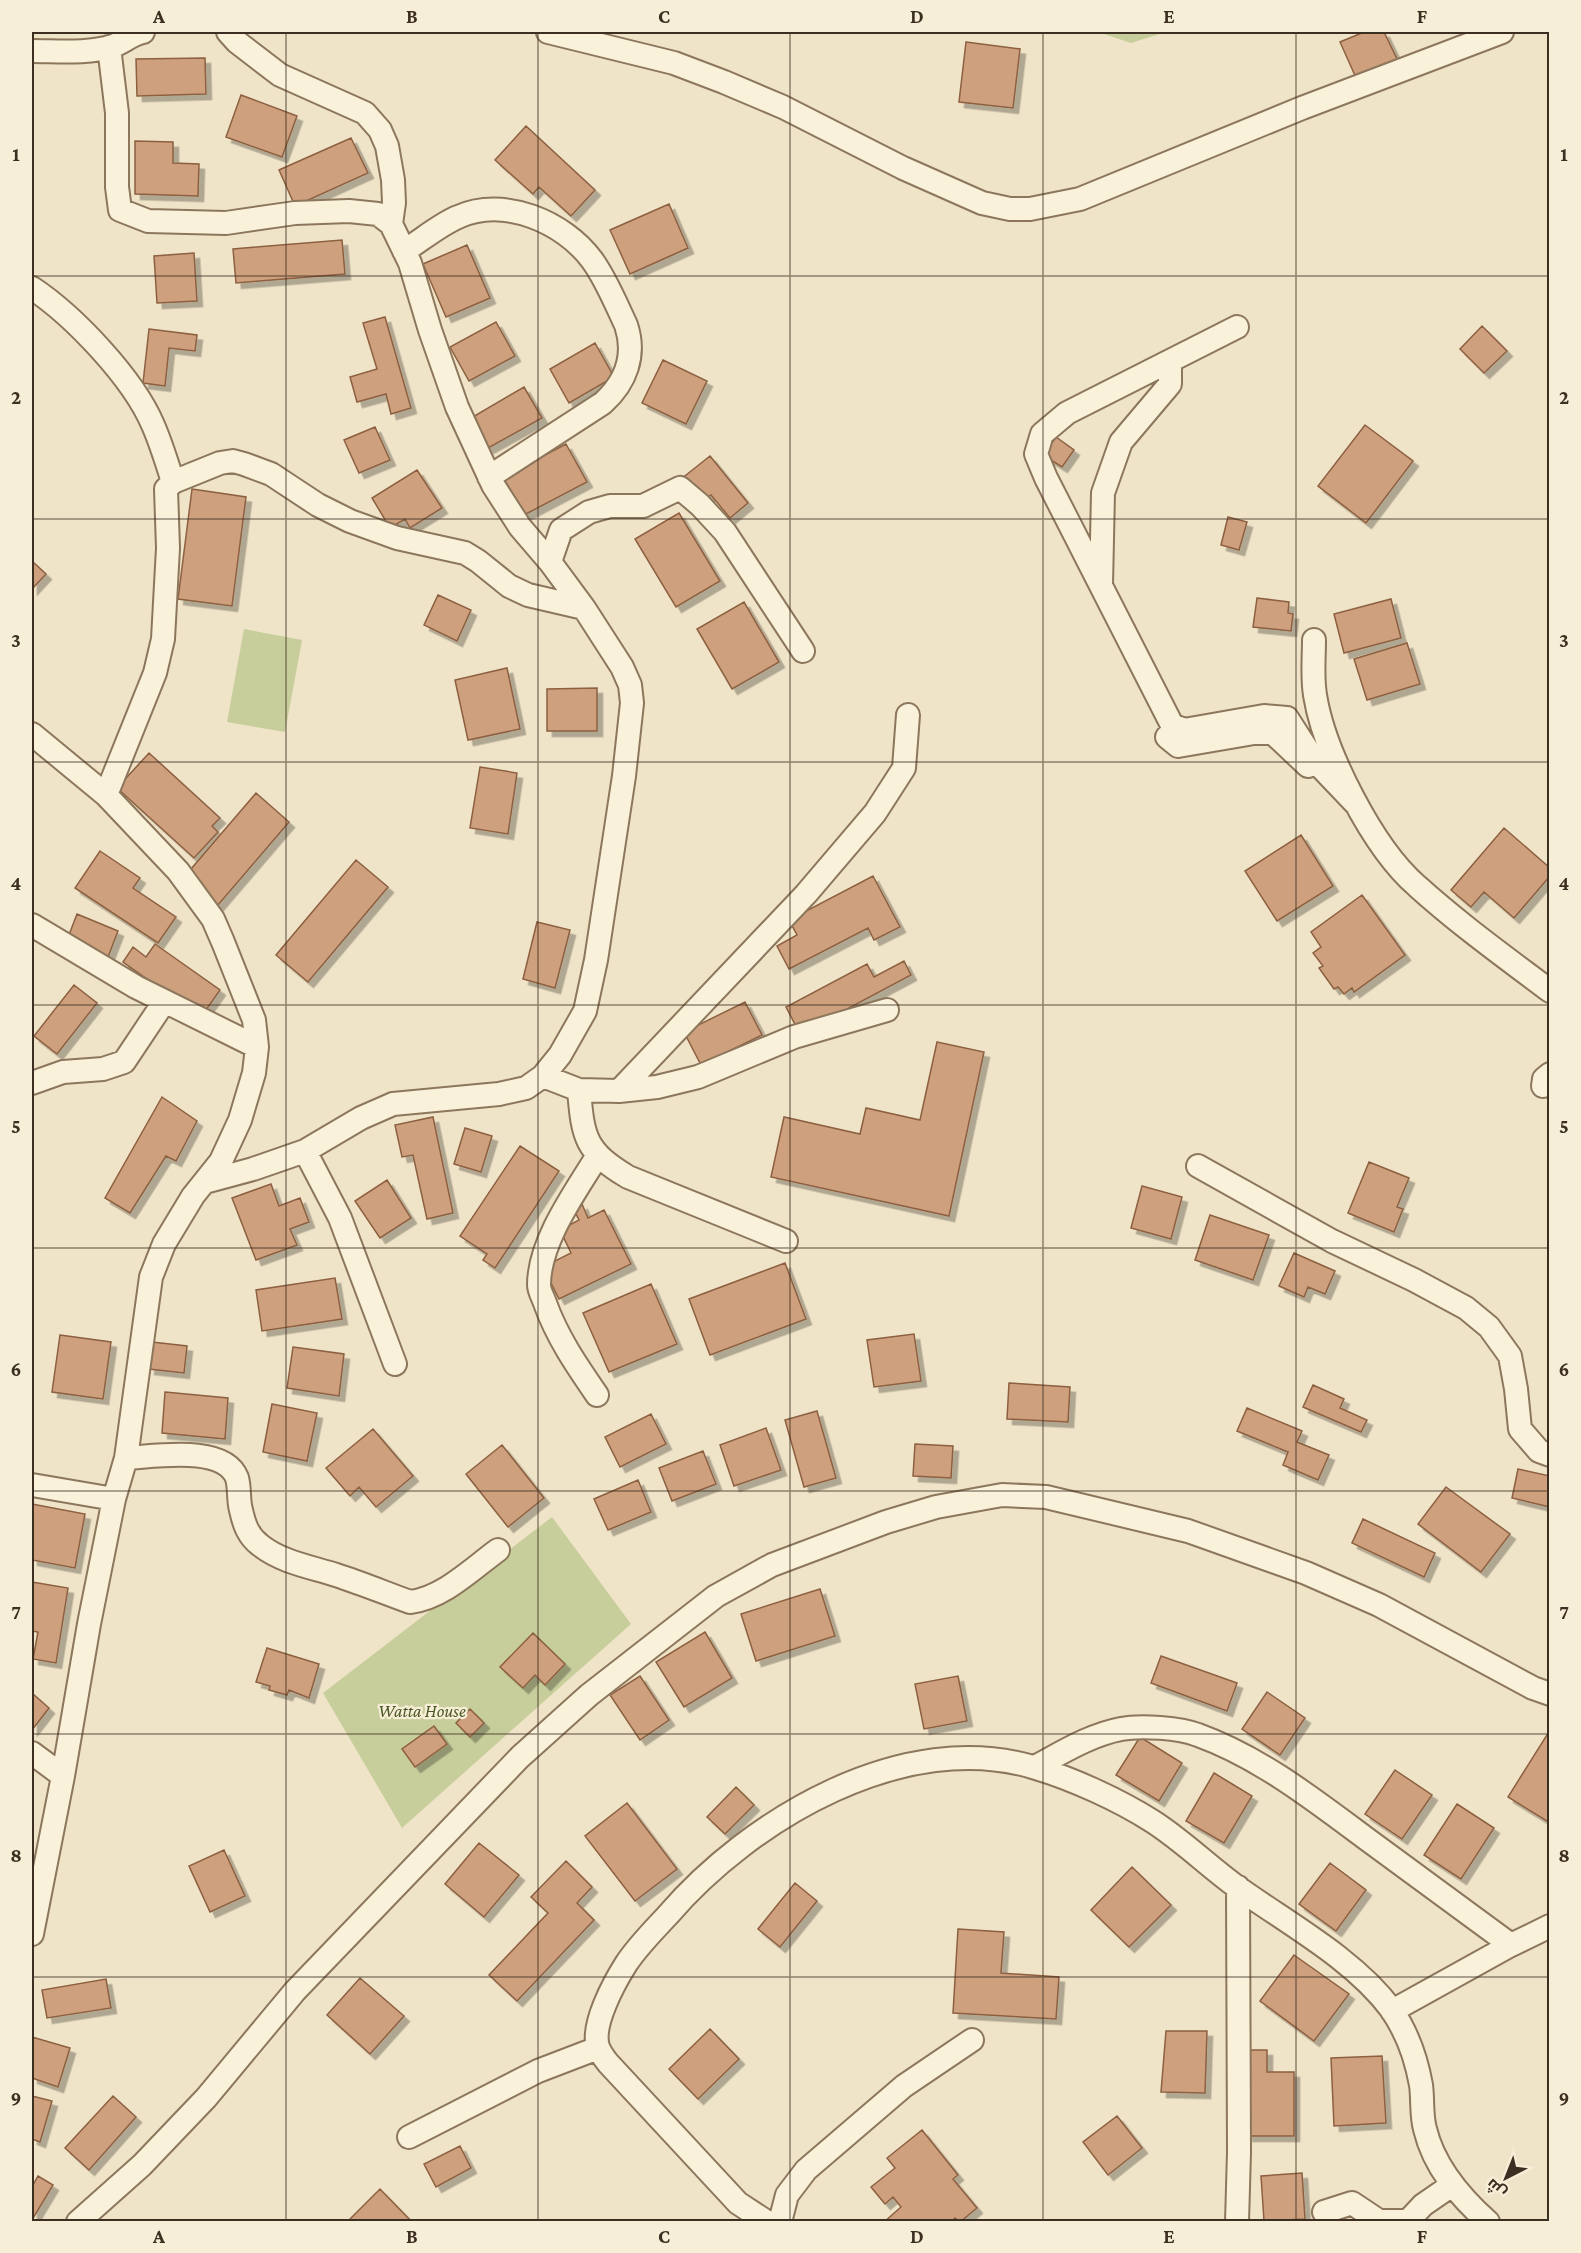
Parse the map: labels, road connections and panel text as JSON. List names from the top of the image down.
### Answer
{
  "parks": ["Watta House"],
  "north": "bottom left",
  "grid": {
    "columns": [
      "A",
      "B",
      "C",
      "D",
      "E",
      "F"
    ],
    "rows": [
      "1",
      "2",
      "3",
      "4",
      "5",
      "6",
      "7",
      "8",
      "9"
    ]
  }
}
